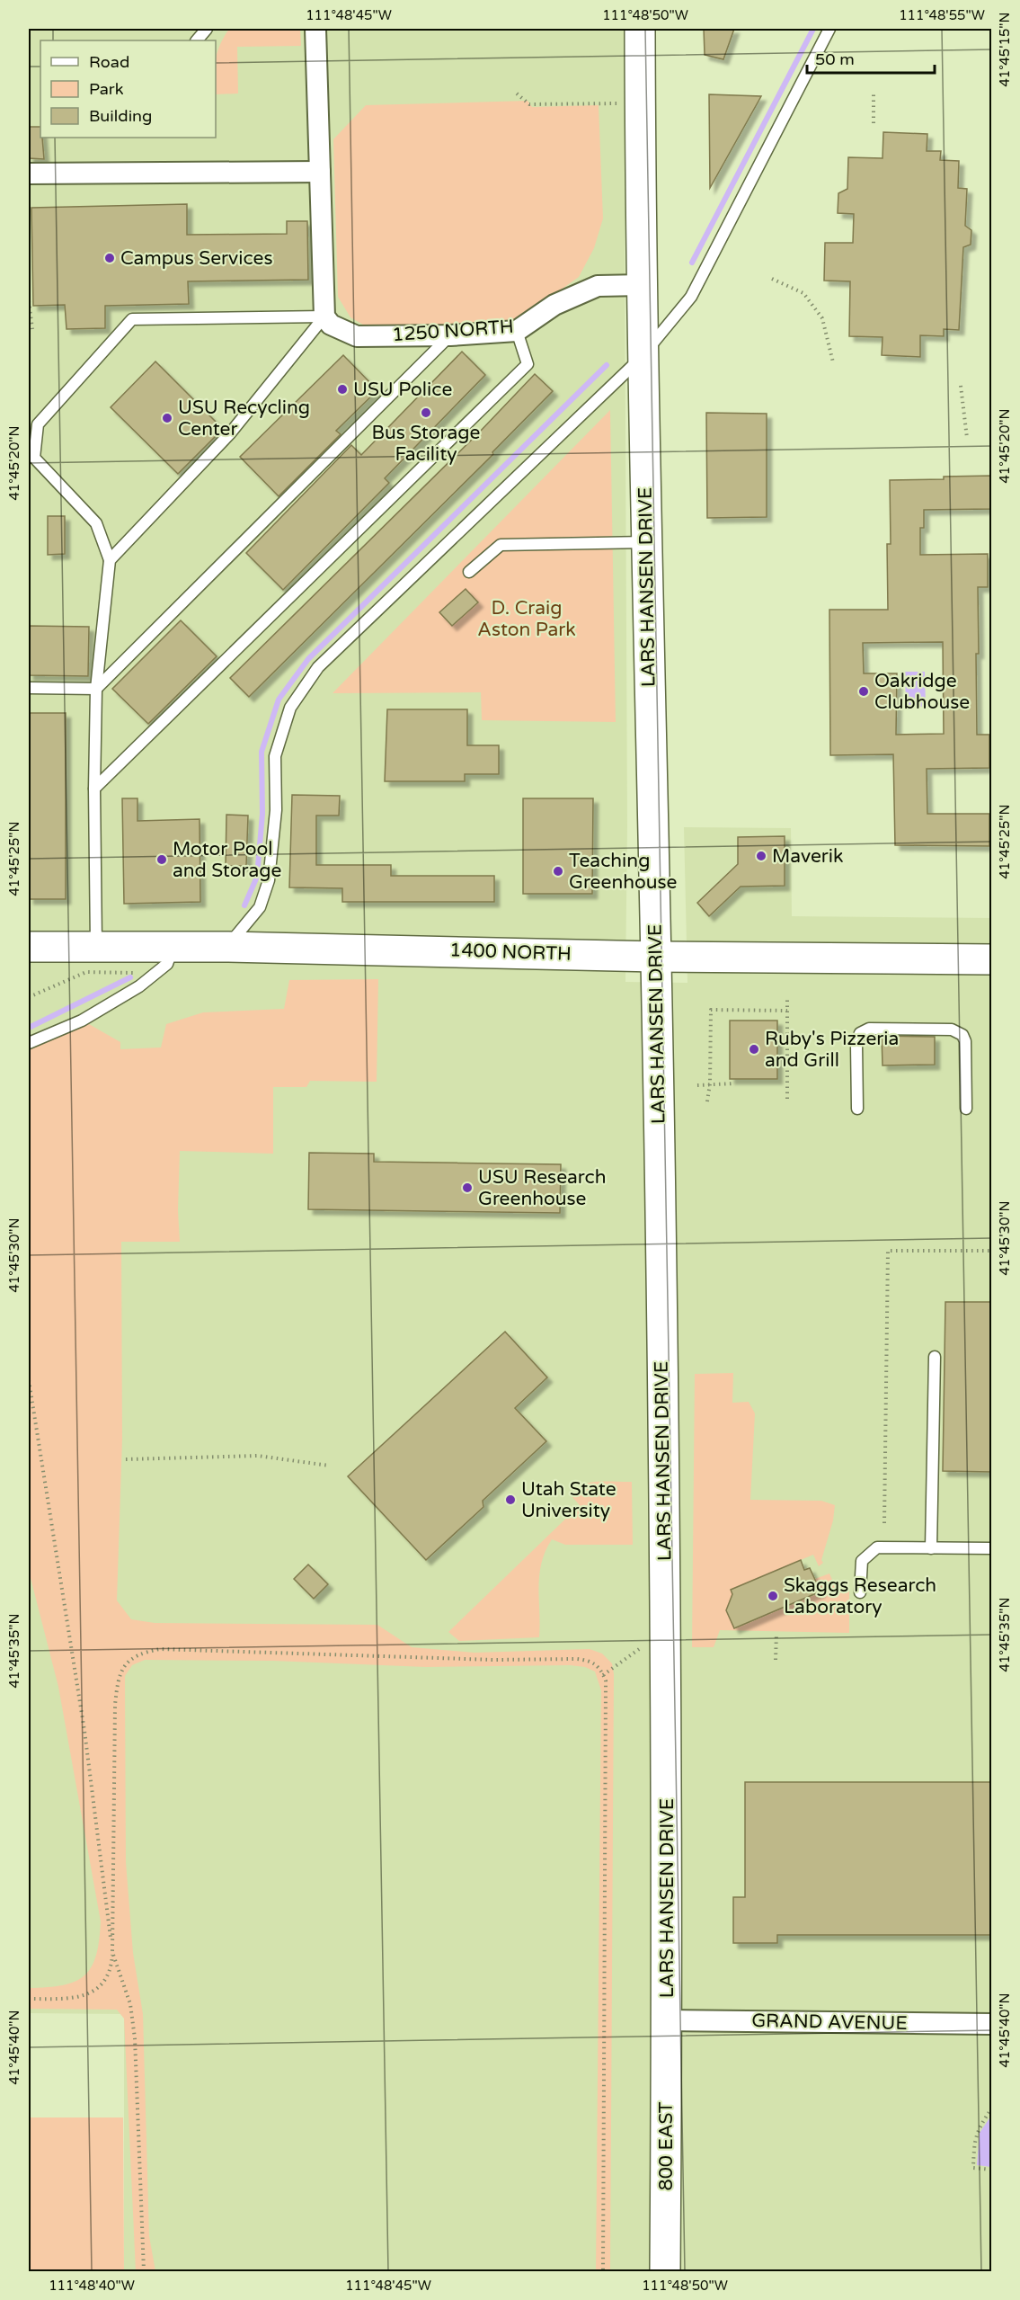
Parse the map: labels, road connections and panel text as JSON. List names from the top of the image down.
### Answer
{
  "streets": {
    "main road": ["LARS HANSEN DRIVE", "1400 NORTH", "800 EAST"],
    "street": ["1250 NORTH", "GRAND AVENUE"]
  },
  "crossings": [
    ["1250 NORTH", "LARS HANSEN DRIVE"],
    ["LARS HANSEN DRIVE", "1400 NORTH"],
    ["LARS HANSEN DRIVE", "GRAND AVENUE"],
    ["LARS HANSEN DRIVE", "800 EAST"],
    ["GRAND AVENUE", "800 EAST"]
  ],
  "parks": ["D. Craig Aston Park"],
  "places": [
    "Campus Services",
    "USU Police",
    "Bus Storage Facility",
    "USU Recycling Center",
    "Oakridge Clubhouse",
    "Maverik",
    "Motor Pool and Storage",
    "Teaching Greenhouse",
    "Ruby's Pizzeria and Grill",
    "USU Research Greenhouse",
    "Utah State University",
    "Skaggs Research Laboratory"
  ],
  "legend": ["Road", "Park", "Building"],
  "scale_bar": "50 m",
  "coordinates": [
    "111°48'45\"W",
    "111°48'50\"W",
    "111°48'55\"W",
    "41°45'15\"N",
    "41°45'20\"N",
    "41°45'25\"N",
    "41°45'30\"N",
    "41°45'35\"N",
    "41°45'40\"N",
    "111°48'40\"W"
  ]
}
